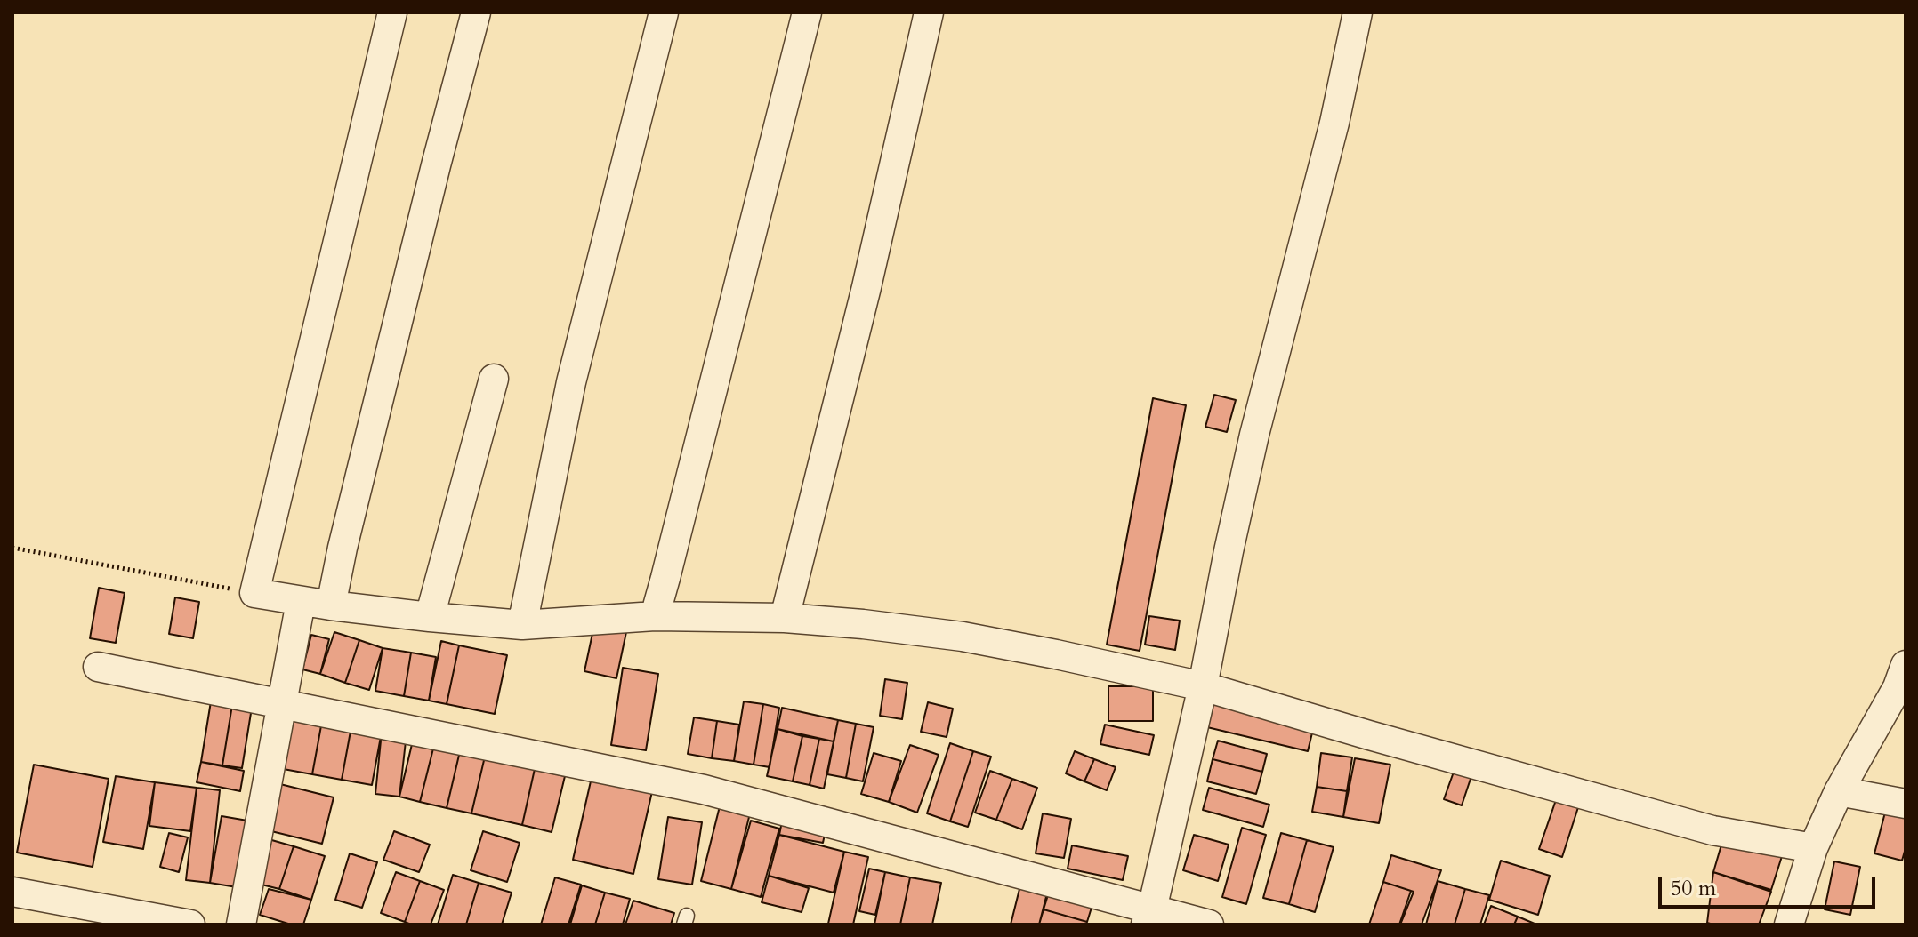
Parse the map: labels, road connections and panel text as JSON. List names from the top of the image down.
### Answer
{
  "scale_bar": "50 m"
}
